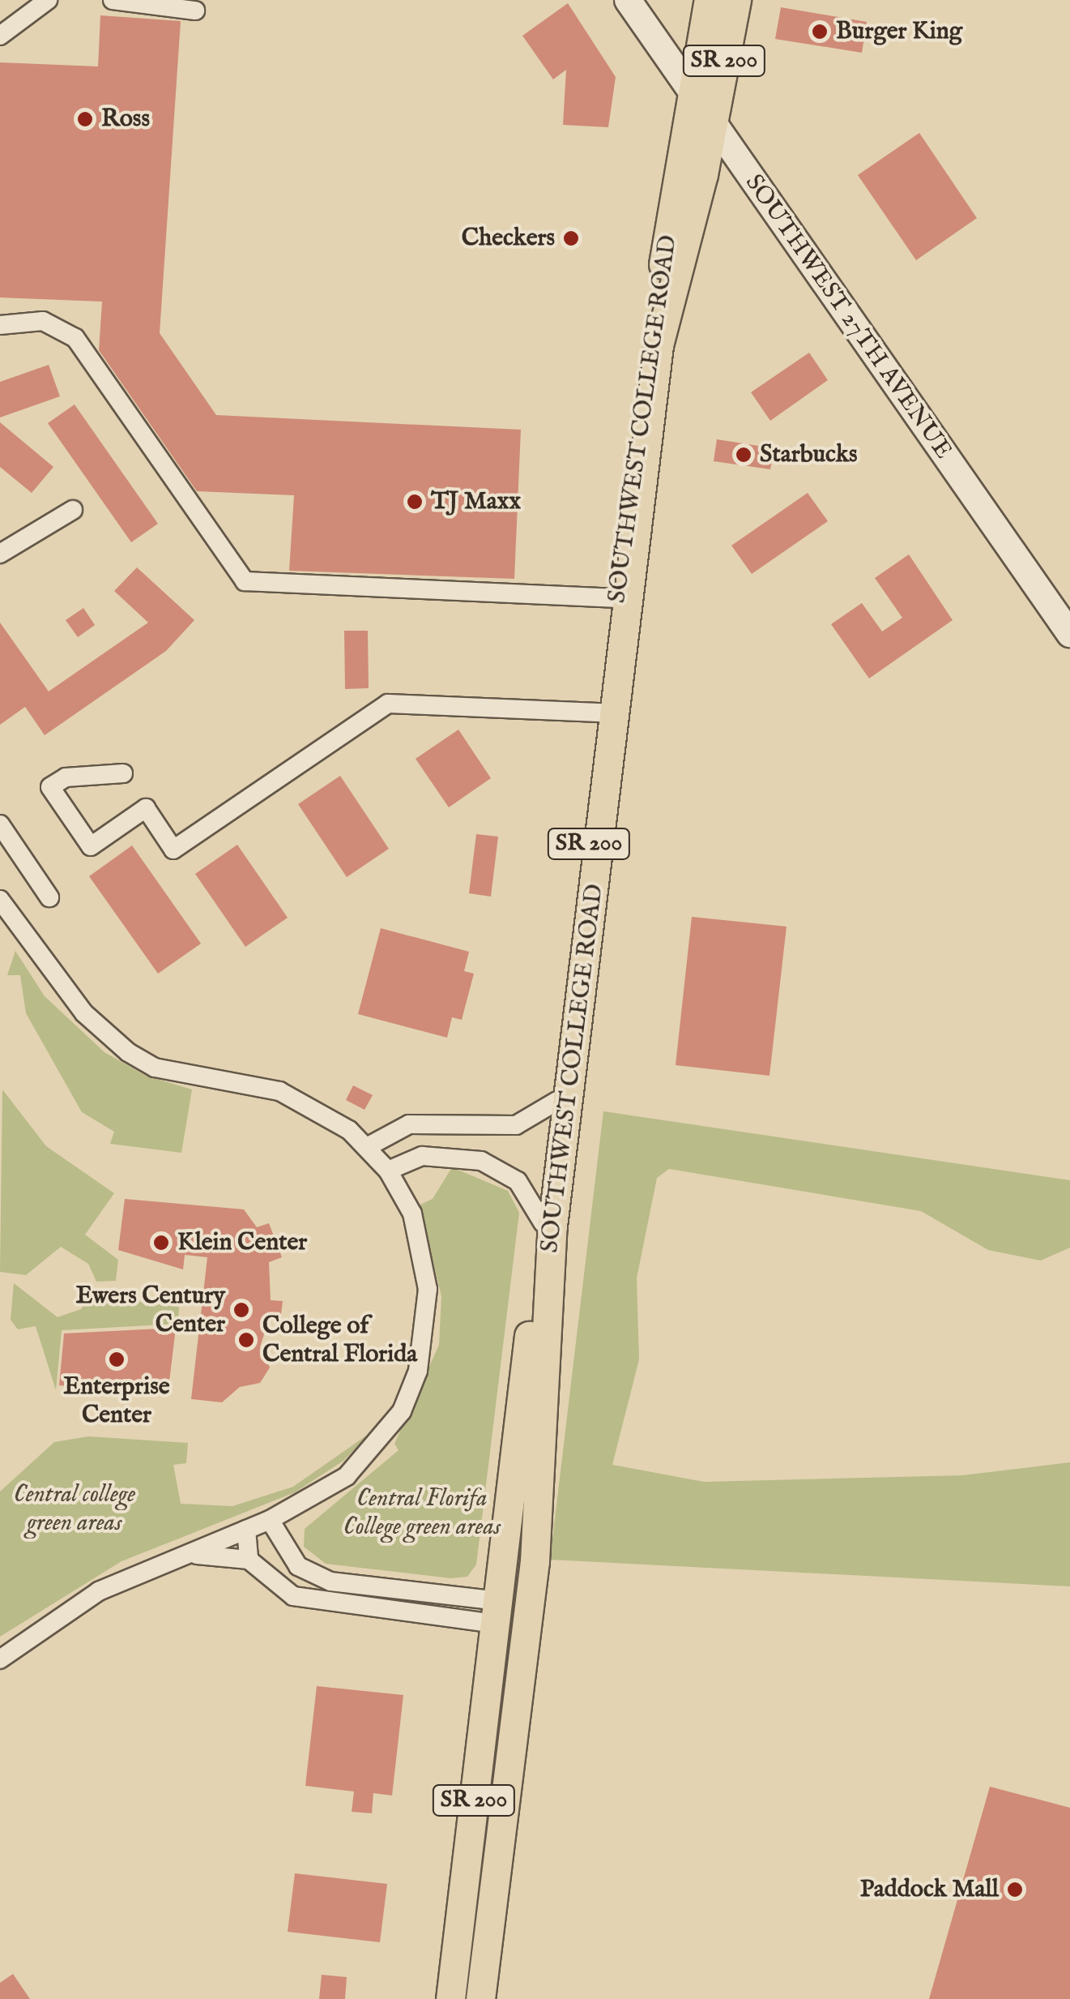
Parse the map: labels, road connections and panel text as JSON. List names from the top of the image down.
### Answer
{
  "streets": {
    "main road": ["SR 200", "SOUTHWEST 27TH AVENUE", "SOUTHWEST COLLEGE ROAD"]
  },
  "crossings": [
    ["SOUTHWEST 27TH AVENUE", "SOUTHWEST COLLEGE ROAD"]
  ],
  "parks": ["Central college green areas", "Central Florifa College green areas"],
  "places": [
    "Burger King",
    "Ross",
    "Checkers",
    "Starbucks",
    "TJ Maxx",
    "Klein Center",
    "Ewers Century Center",
    "College of Central Florida",
    "Enterprise Center",
    "Paddock Mall"
  ]
}
